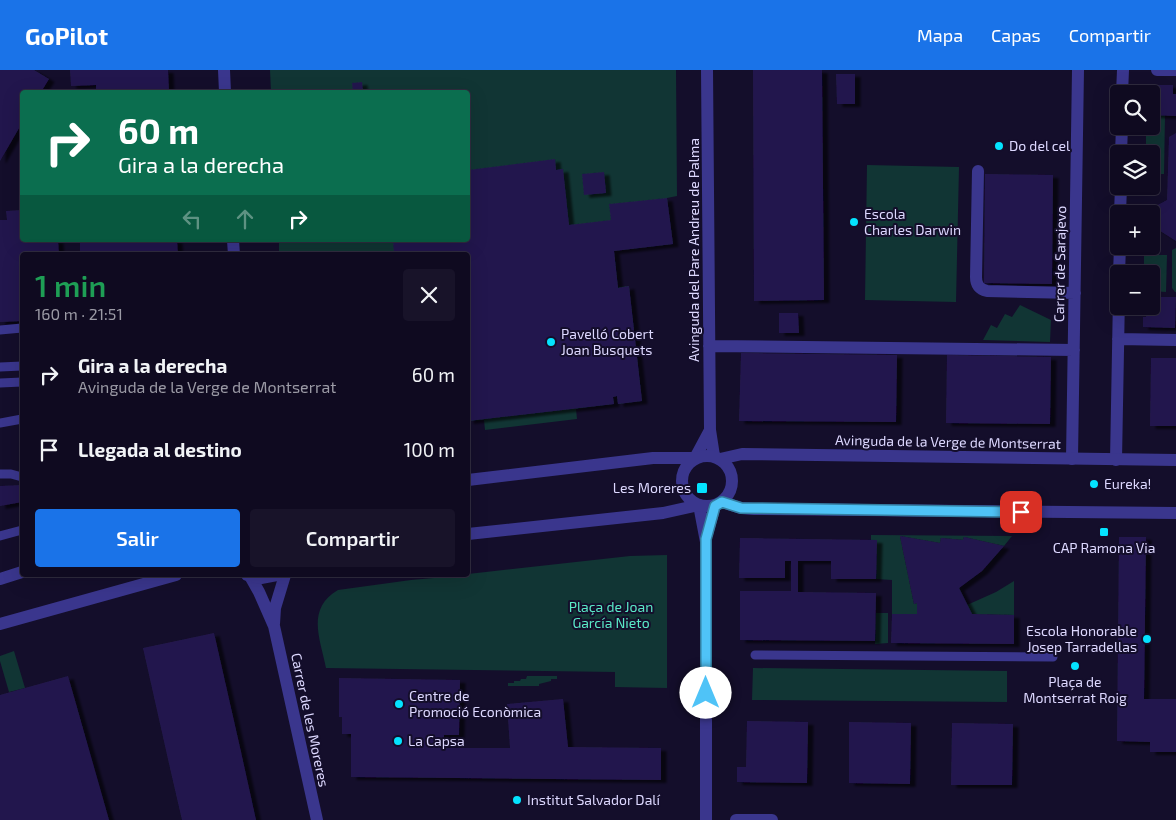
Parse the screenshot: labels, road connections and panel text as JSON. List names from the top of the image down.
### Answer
{
  "streets": {
    "street": [
      "Avinguda del Pare Andreu de Palma",
      "Carrer de Sarajevo",
      "Avinguda de la Verge de Montserrat",
      "Carrer de les Moreres"
    ]
  },
  "crossings": [
    ["Avinguda del Pare Andreu de Palma", "Avinguda de la Verge de Montserrat"],
    ["Carrer de Sarajevo", "Avinguda de la Verge de Montserrat"]
  ],
  "parks": ["Plaça de Joan García Nieto"],
  "places": {
    "other": [
      "Do del cel",
      "Escola Charles Darwin",
      "Pavelló Cobert Joan Busquets",
      "Eureka!",
      "Escola Honorable Josep Tarradellas",
      "Plaça de Montserrat Roig",
      "Centre de Promoció Econòmica",
      "La Capsa",
      "Institut Salvador Dalí"
    ],
    "transit": ["Les Moreres", "CAP Ramona Via"]
  },
  "page": {
    "header": "GoPilot",
    "nav": ["Mapa", "Capas", "Compartir"],
    "map_buttons": ["+", "−"],
    "turn": ["60 m", "Gira a la derecha"],
    "heading": ["1 min", "160 m · 21:51"],
    "list": [
      {
        "name": "Gira a la derecha",
        "note": "Avinguda de la Verge de Montserrat",
        "value": "60 m"
      },
      {
        "name": "Llegada al destino",
        "value": "100 m"
      }
    ],
    "buttons": ["Salir", "Compartir"]
  }
}
